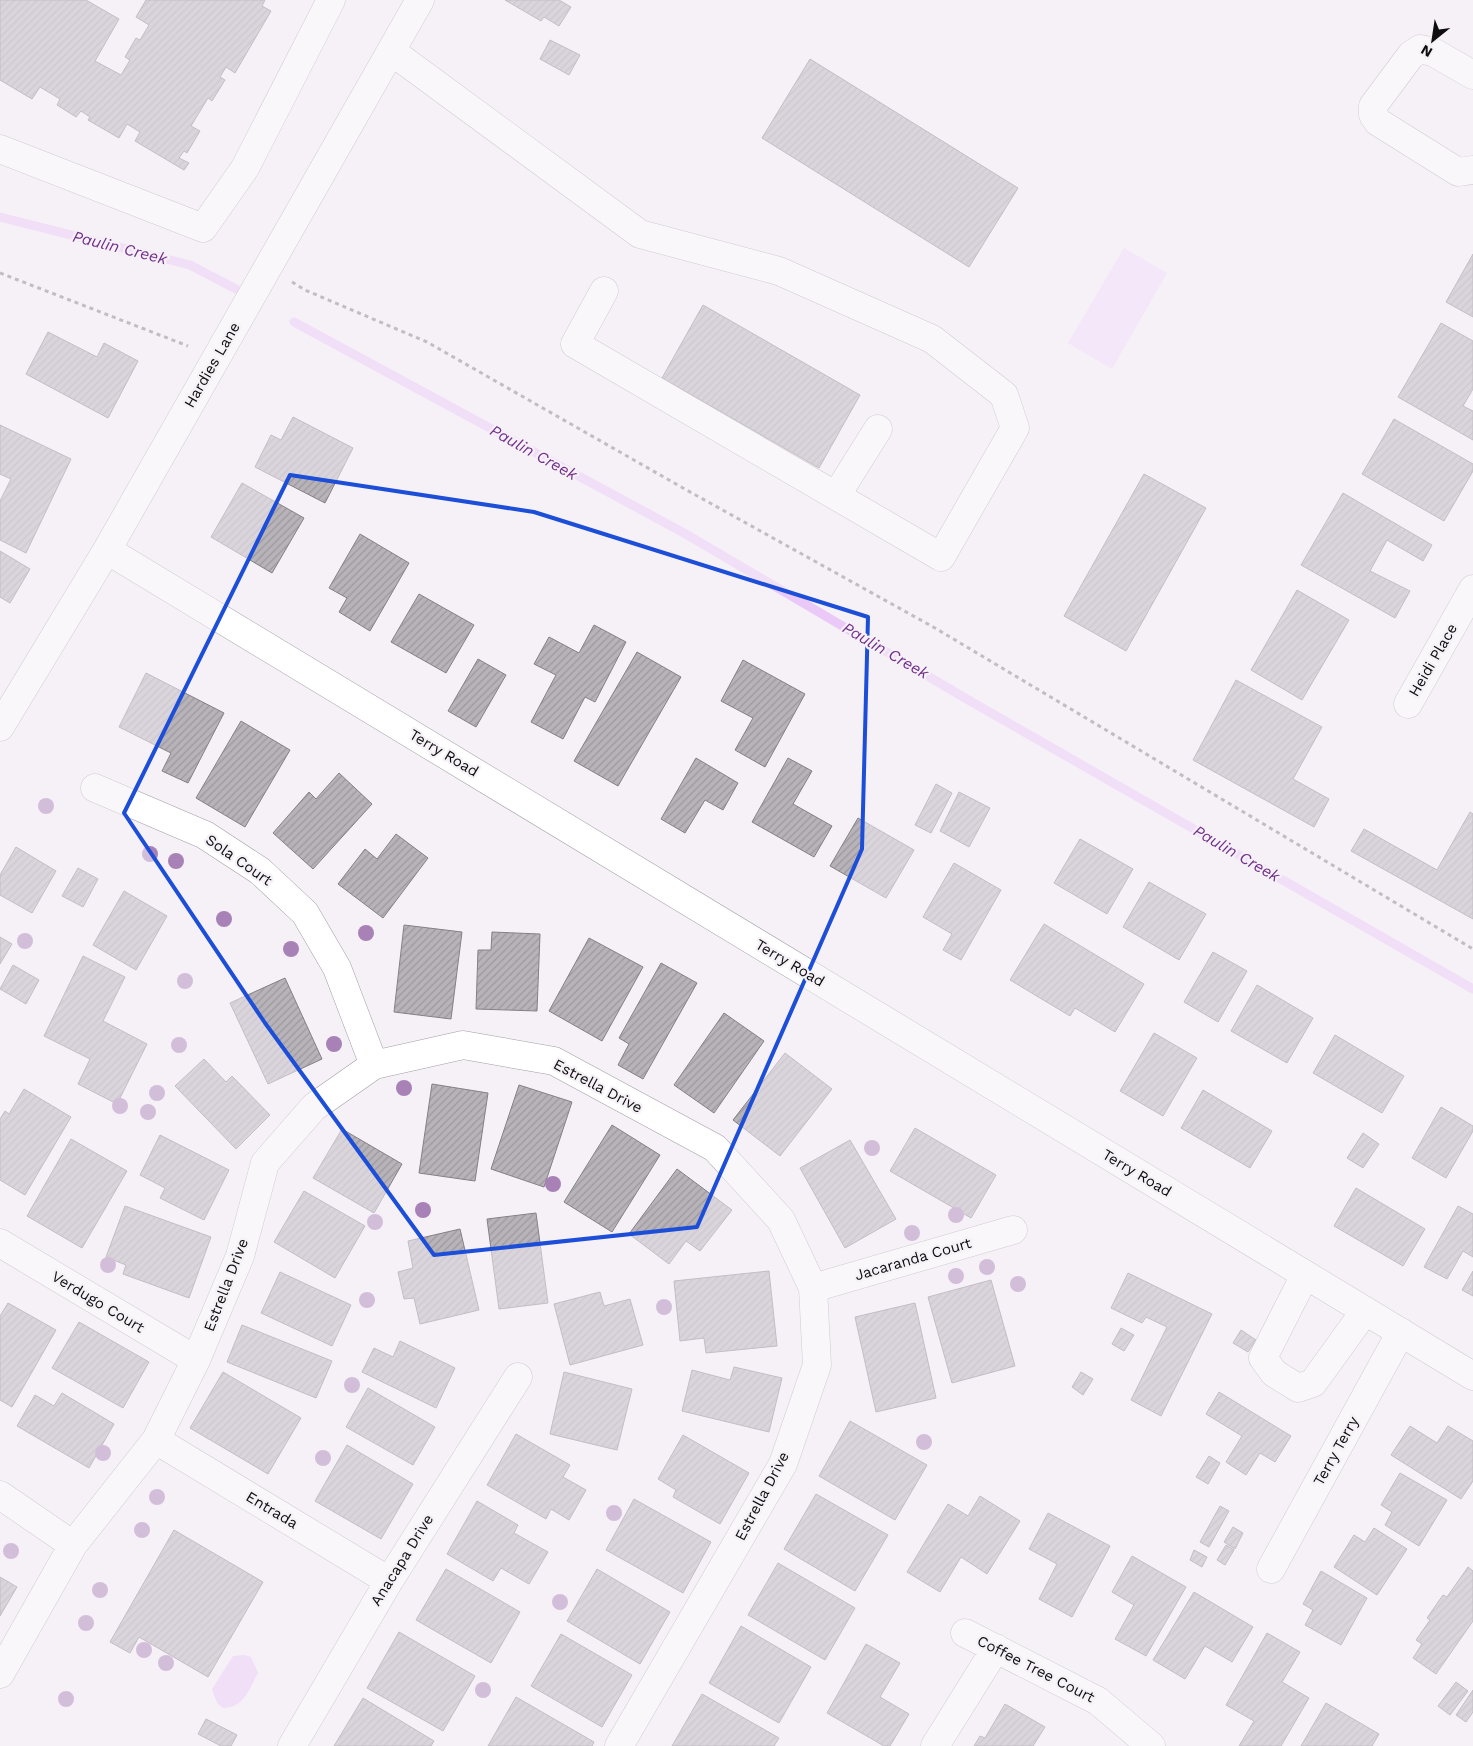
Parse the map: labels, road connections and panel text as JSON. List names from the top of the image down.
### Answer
{
  "streets": {
    "street": [
      "Hardies Lane",
      "Heidi Place",
      "Terry Road",
      "Sola Court",
      "Estrella Drive",
      "Jacaranda Court",
      "Verdugo Court",
      "Terry Terry",
      "Entrada",
      "Anacapa Drive",
      "Coffee Tree Court"
    ]
  },
  "crossings": [
    ["Hardies Lane", "Terry Road"],
    ["Terry Road", "Terry Terry"],
    ["Sola Court", "Estrella Drive"],
    ["Estrella Drive", "Jacaranda Court"],
    ["Estrella Drive", "Verdugo Court"],
    ["Estrella Drive", "Entrada"],
    ["Entrada", "Anacapa Drive"]
  ],
  "water": ["Paulin Creek"],
  "north": "bottom left"
}
